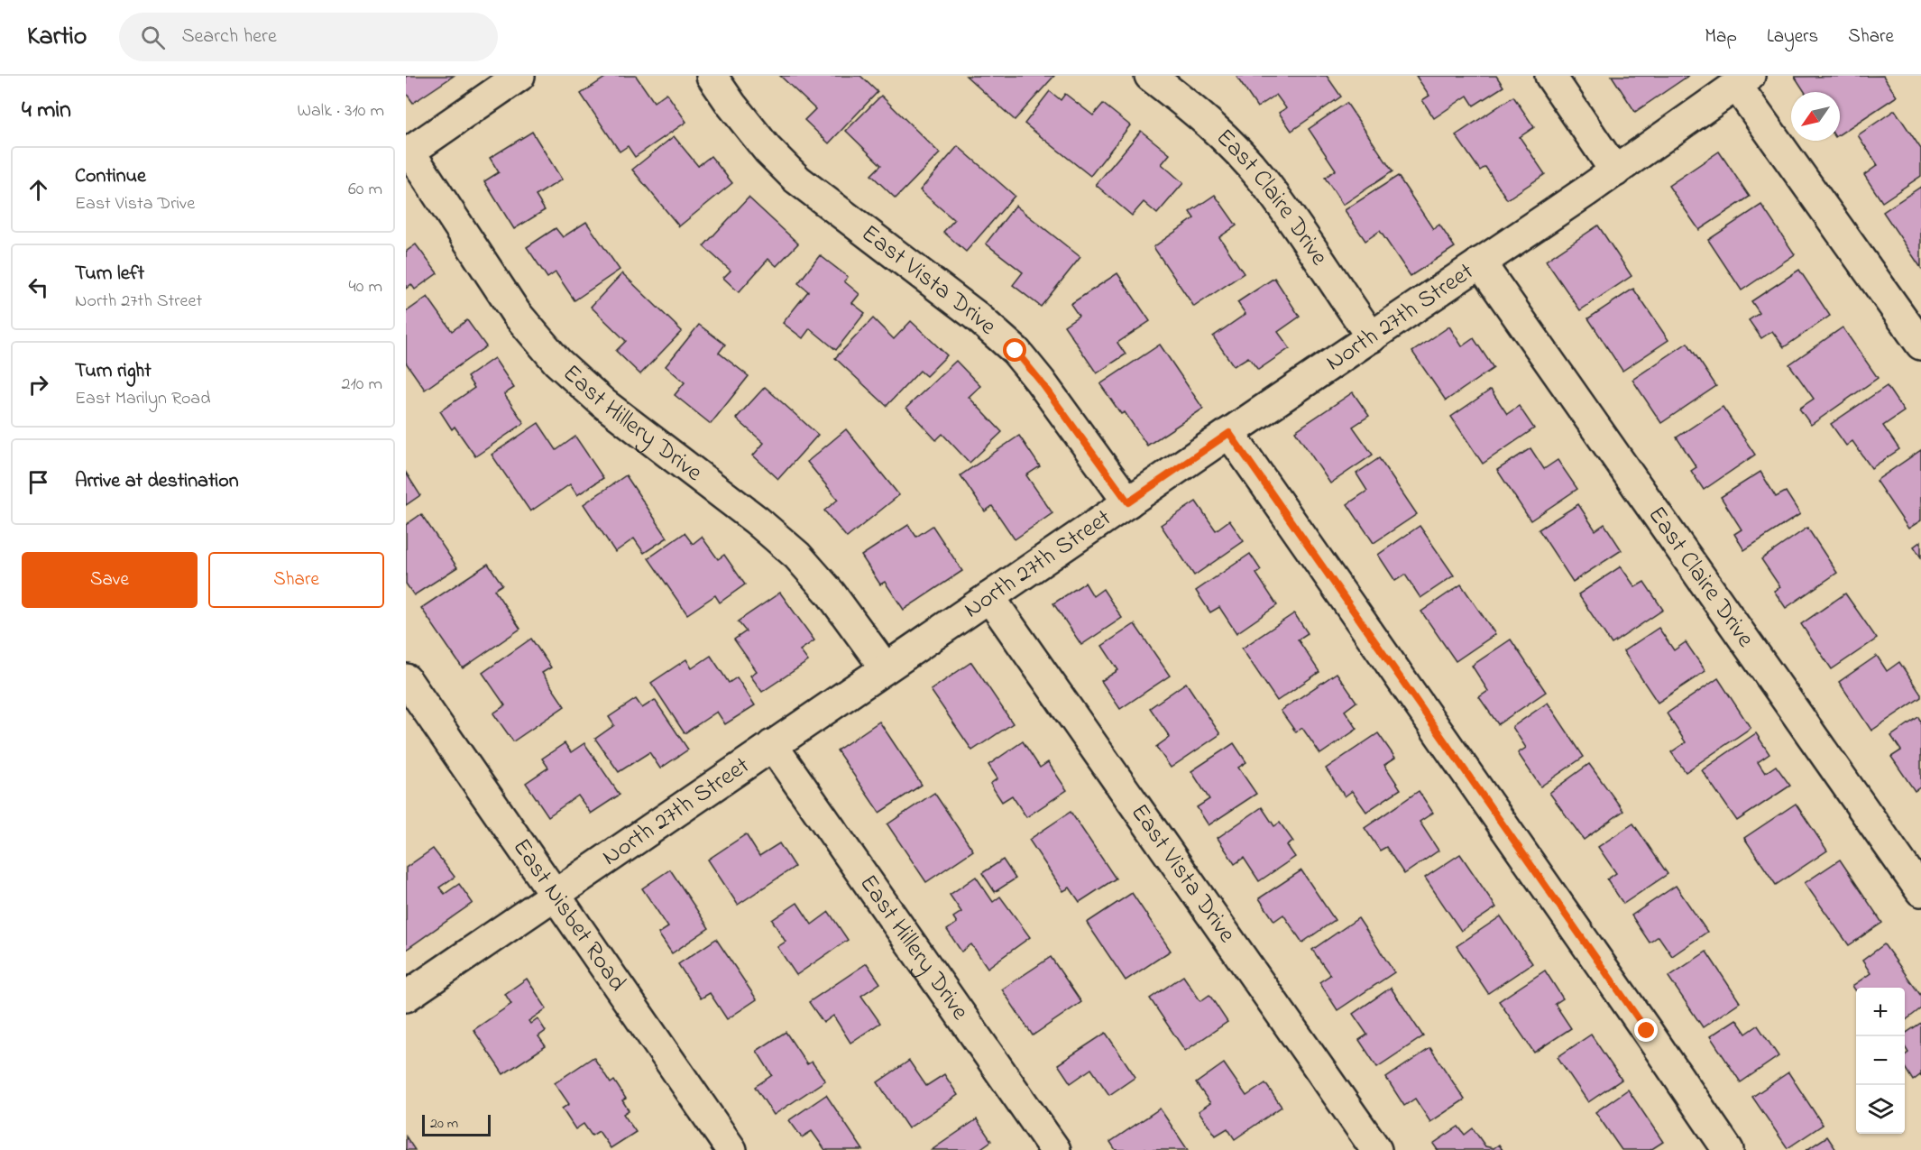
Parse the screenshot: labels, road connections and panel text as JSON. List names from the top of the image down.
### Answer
{
  "streets": {
    "street": [
      "East Claire Drive",
      "East Vista Drive",
      "North 27th Street",
      "East Hillery Drive",
      "East Nisbet Road"
    ]
  },
  "crossings": [
    ["East Claire Drive", "North 27th Street"],
    ["East Vista Drive", "North 27th Street"],
    ["North 27th Street", "East Hillery Drive"],
    ["North 27th Street", "East Nisbet Road"]
  ],
  "scale_bar": "20 m",
  "north": "bottom left",
  "page": {
    "header": "Kartio",
    "search": "Search here",
    "nav": ["Map", "Layers", "Share"],
    "heading": ["4 min", "Walk · 310 m"],
    "list": [
      ["Continue", "East Vista Drive", "60 m"],
      ["Turn left", "North 27th Street", "40 m"],
      ["Turn right", "East Marilyn Road", "210 m"],
      "Arrive at destination"
    ],
    "buttons": ["Save", "Share"],
    "map_buttons": ["+", "−"],
    "scale": "20 m"
  }
}
